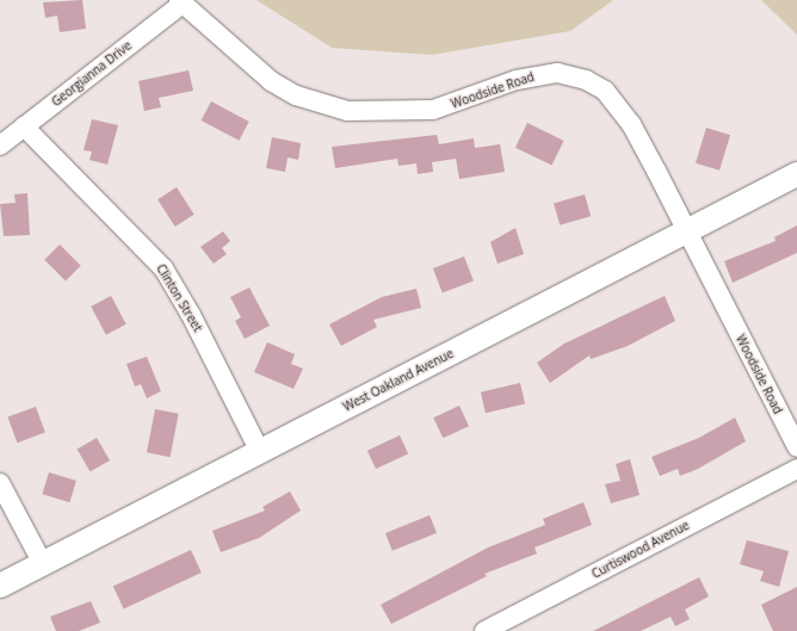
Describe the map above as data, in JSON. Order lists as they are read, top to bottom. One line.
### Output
{"streets":{"street":["Georgianna Drive","Woodside Road","Clinton Street","West Oakland Avenue","Curtiswood Avenue"]},"crossings":[["Georgianna Drive","Woodside Road"],["Georgianna Drive","Clinton Street"],["Woodside Road","West Oakland Avenue"],["Clinton Street","West Oakland Avenue"]]}
